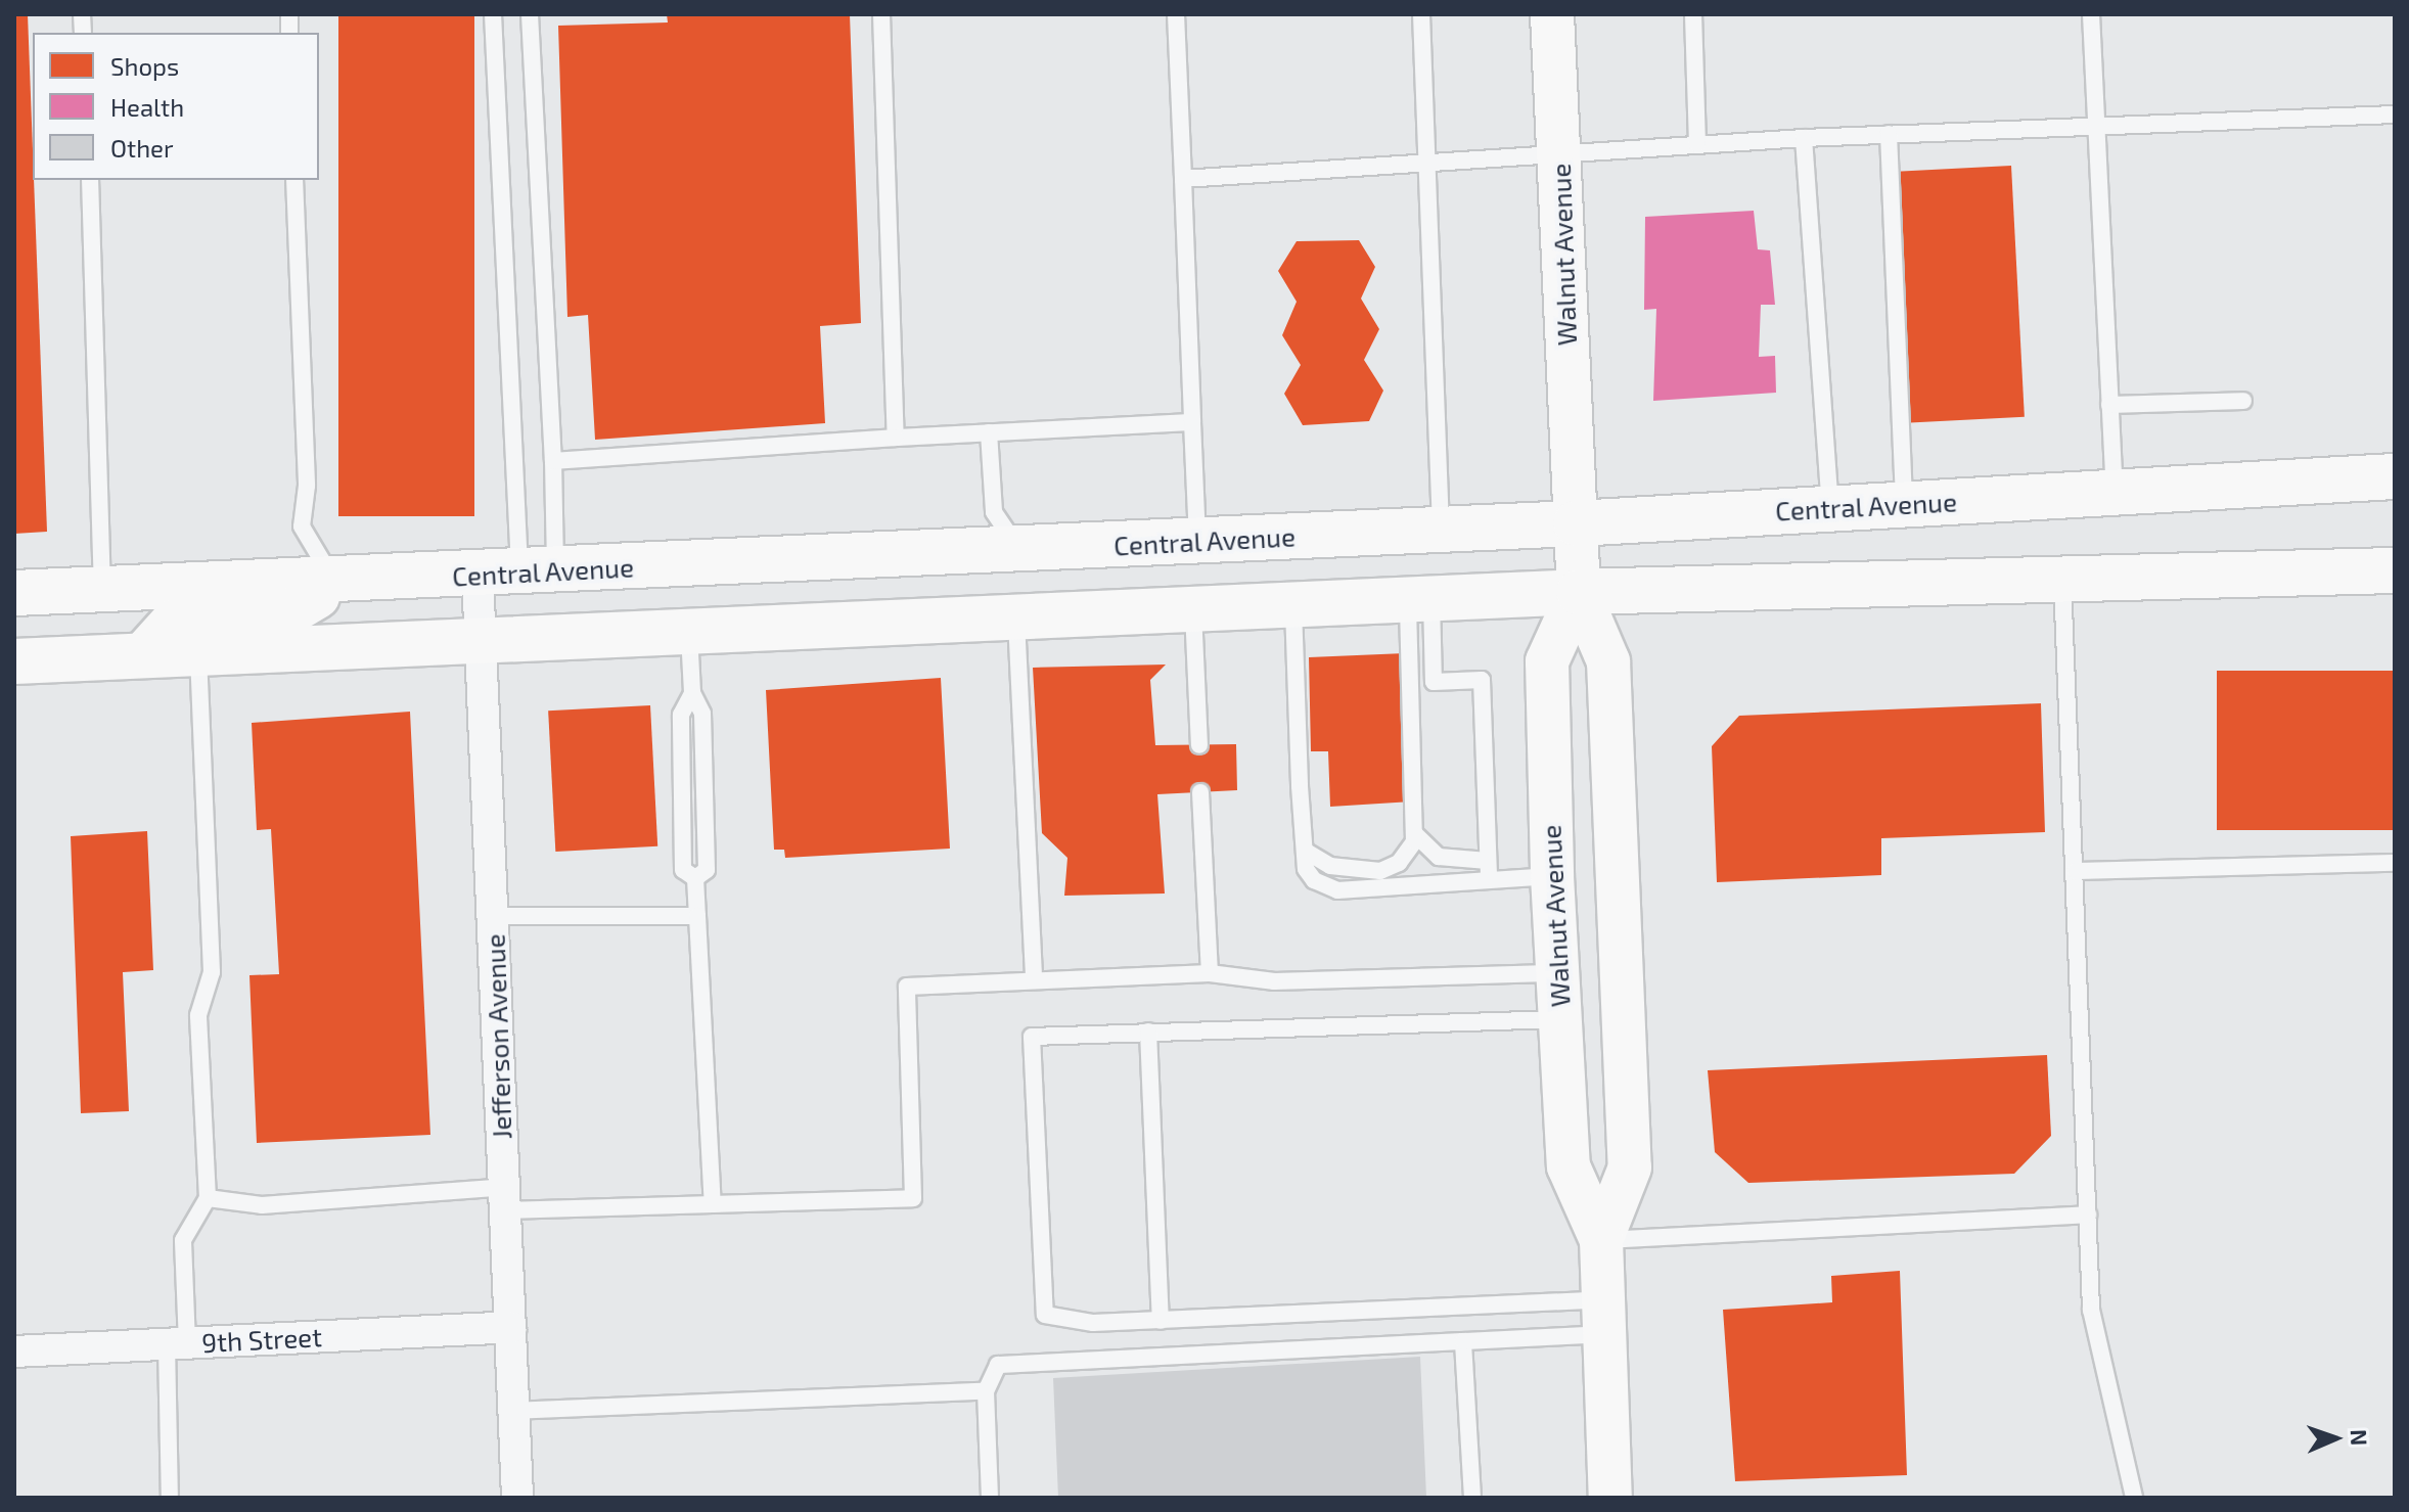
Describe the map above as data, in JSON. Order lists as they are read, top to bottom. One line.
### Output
{"streets":{"main road":["Central Avenue"],"street":["Walnut Avenue","Jefferson Avenue","9th Street"]},"crossings":[["Walnut Avenue","Central Avenue"],["Central Avenue","Jefferson Avenue"],["Jefferson Avenue","9th Street"]],"legend":["Shops","Health","Other"],"north":"right"}
